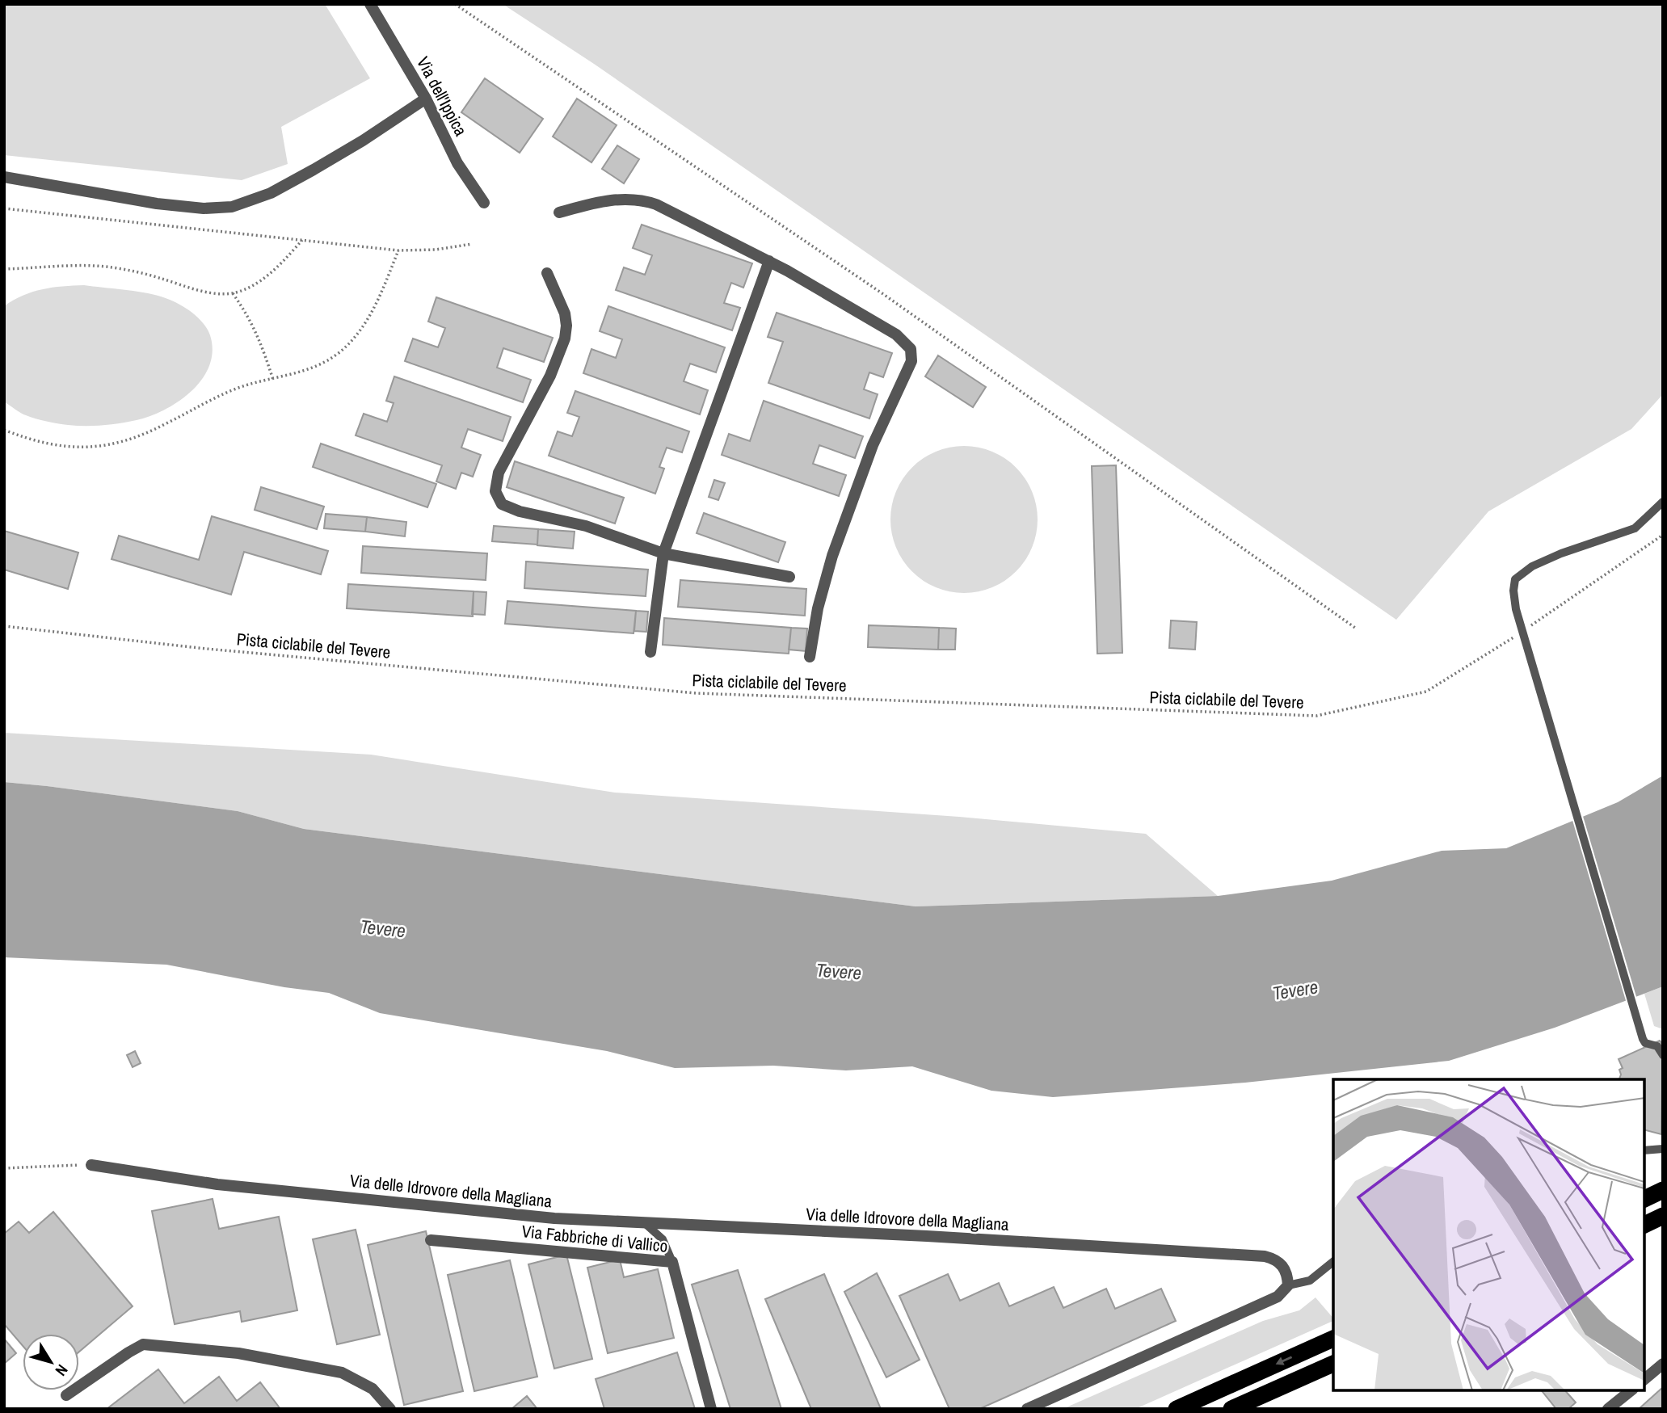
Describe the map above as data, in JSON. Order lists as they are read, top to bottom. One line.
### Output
{"streets":{"street":["Via dell'Ippica","Via delle Idrovore della Magliana","Via Fabbriche di Vallico"],"path":["Pista ciclabile del Tevere"]},"water":["Tevere"],"north":"bottom right"}
